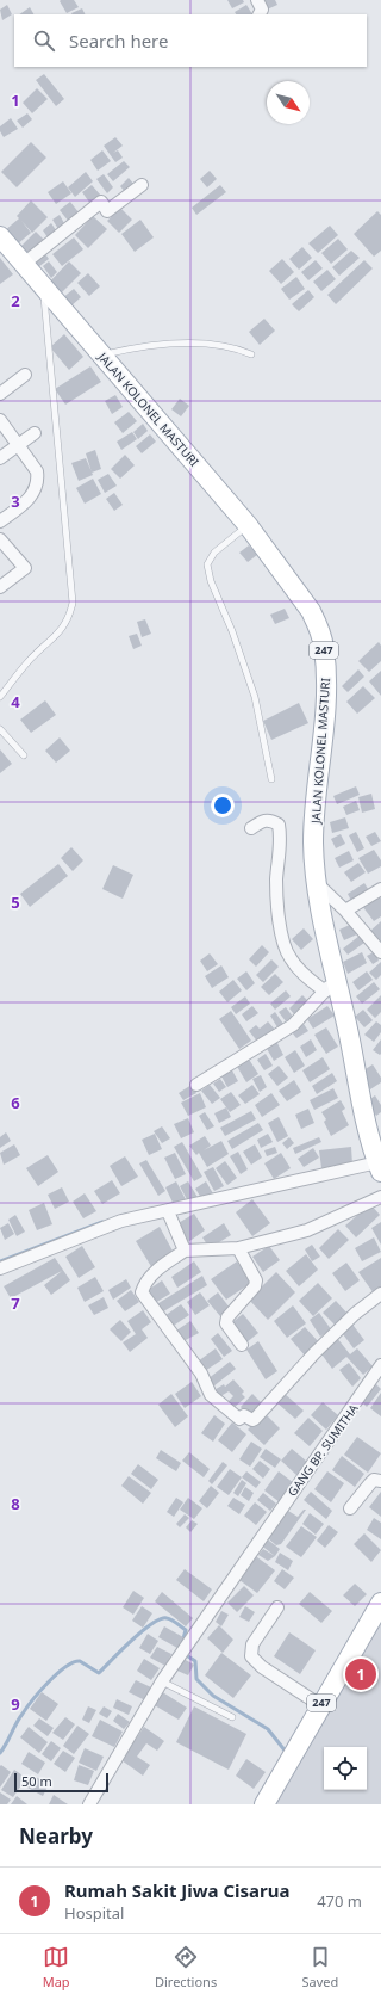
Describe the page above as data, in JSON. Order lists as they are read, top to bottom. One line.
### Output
{"streets":{"main road":["JALAN KOLONEL MASTURI","247"],"street":["GANG BP. SUMITHA"]},"scale_bar":"50 m","north":"bottom right","page":{"search":"Search here","pins":"1","scale":"50 m","heading":"Nearby","list":[{"mark":"1","name":"Rumah Sakit Jiwa Cisarua","note":"Hospital","value":"470 m"}],"nav":["Map","Directions","Saved"]},"grid":{"rows":["1","2","3","4","5","6","7","8","9"]}}
